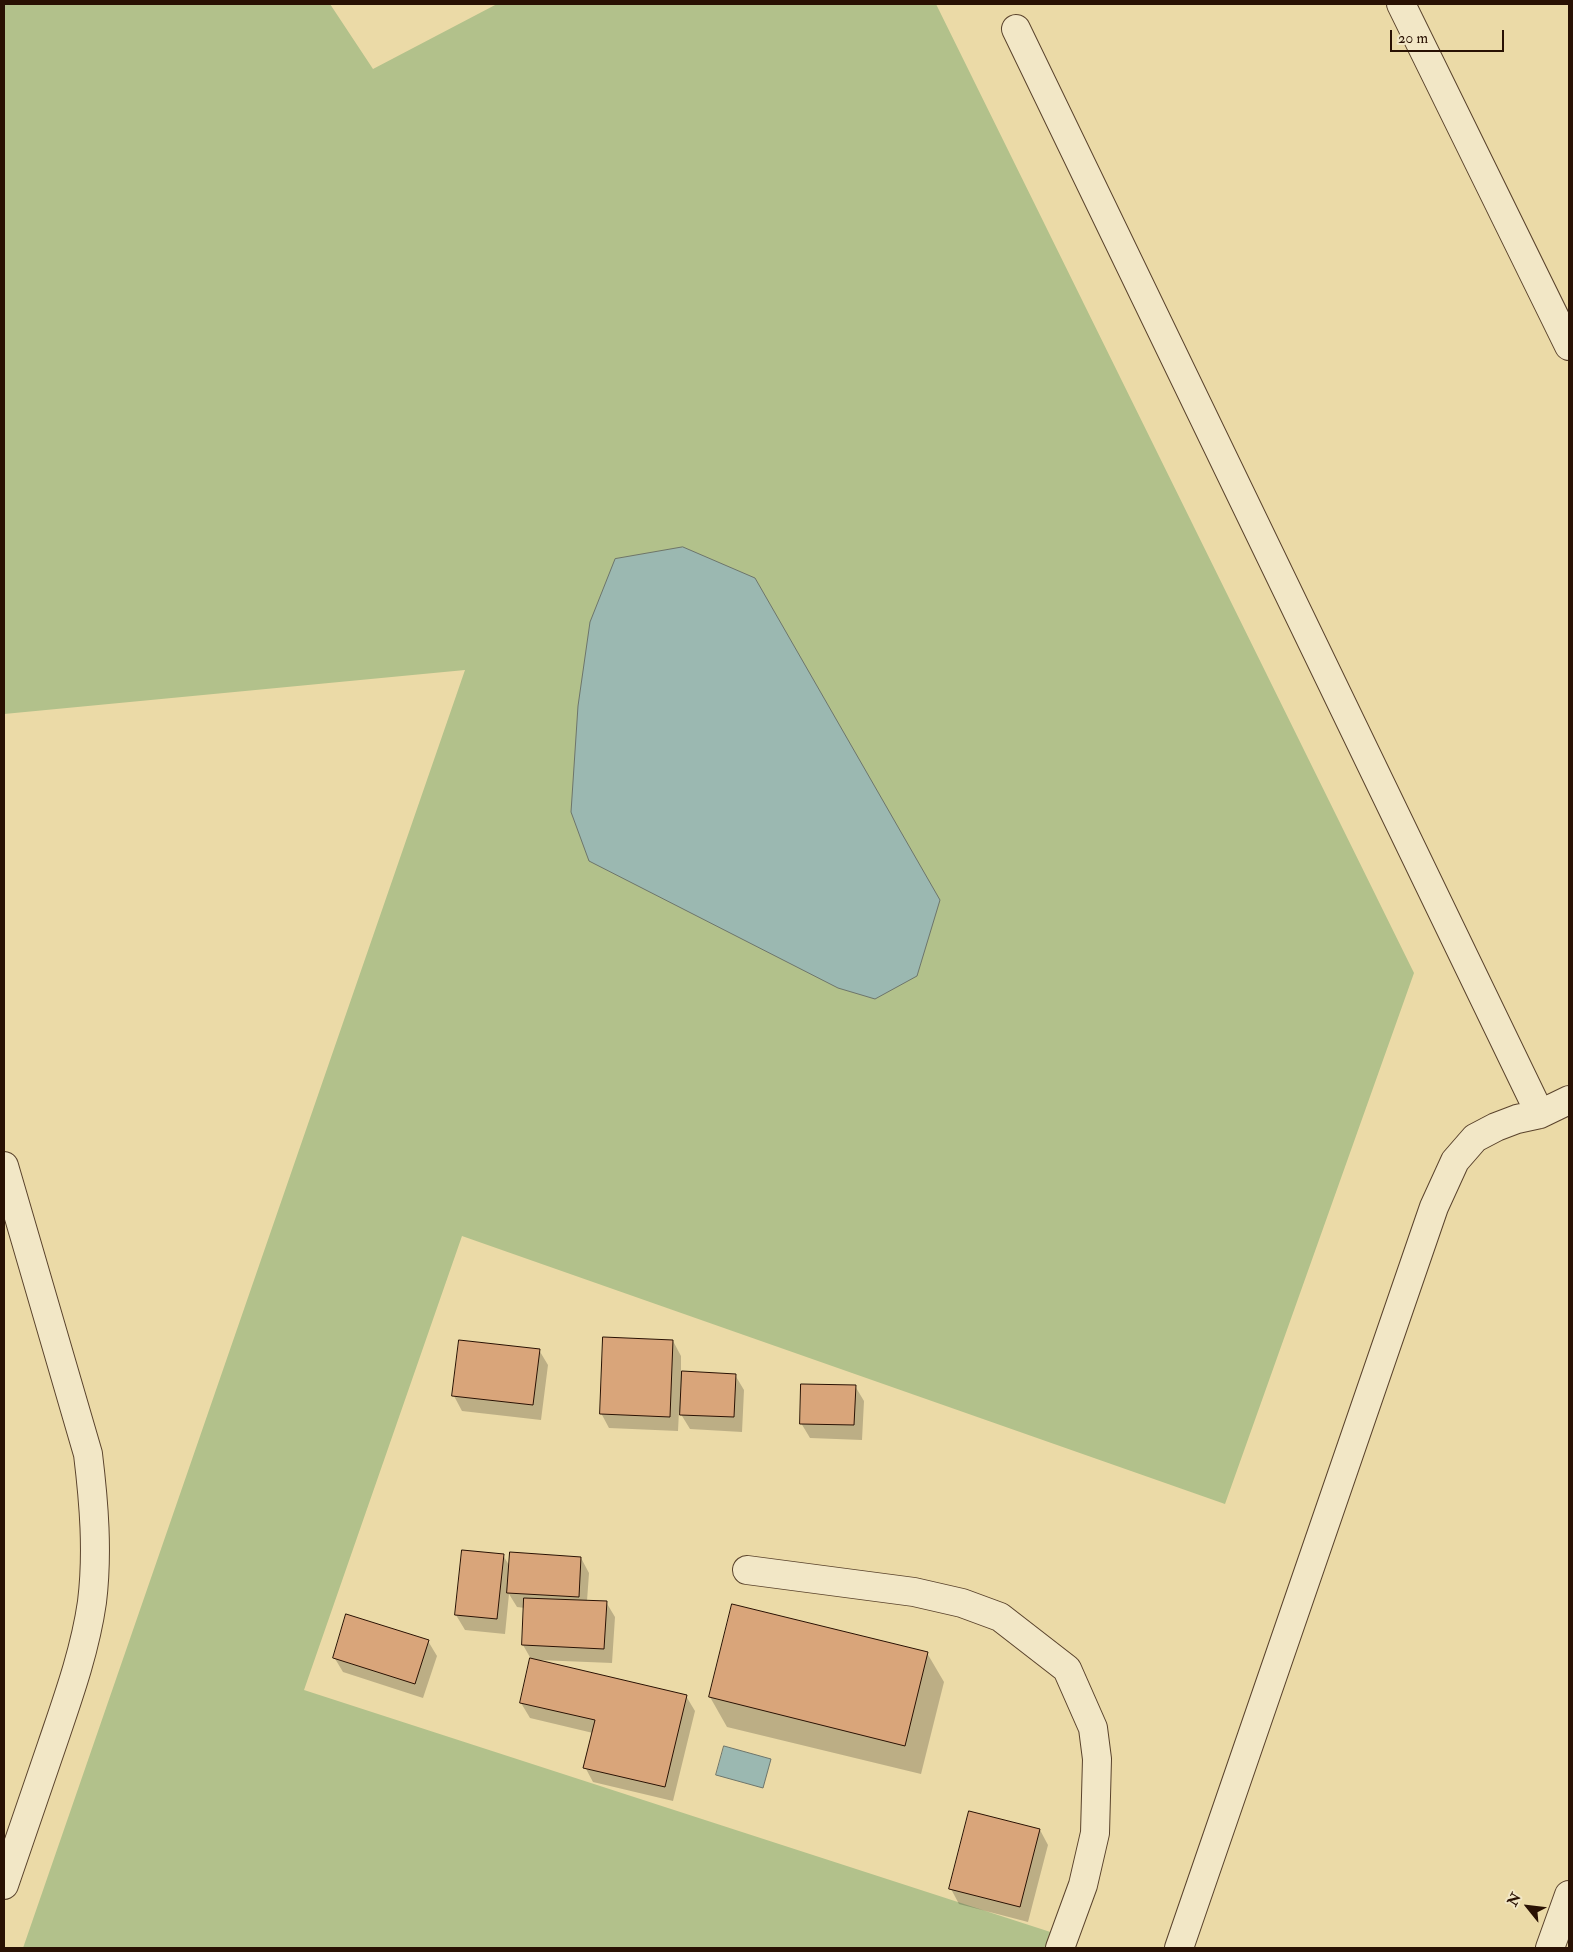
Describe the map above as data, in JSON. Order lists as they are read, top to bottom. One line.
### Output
{"scale_bar":"20 m","north":"top left"}
